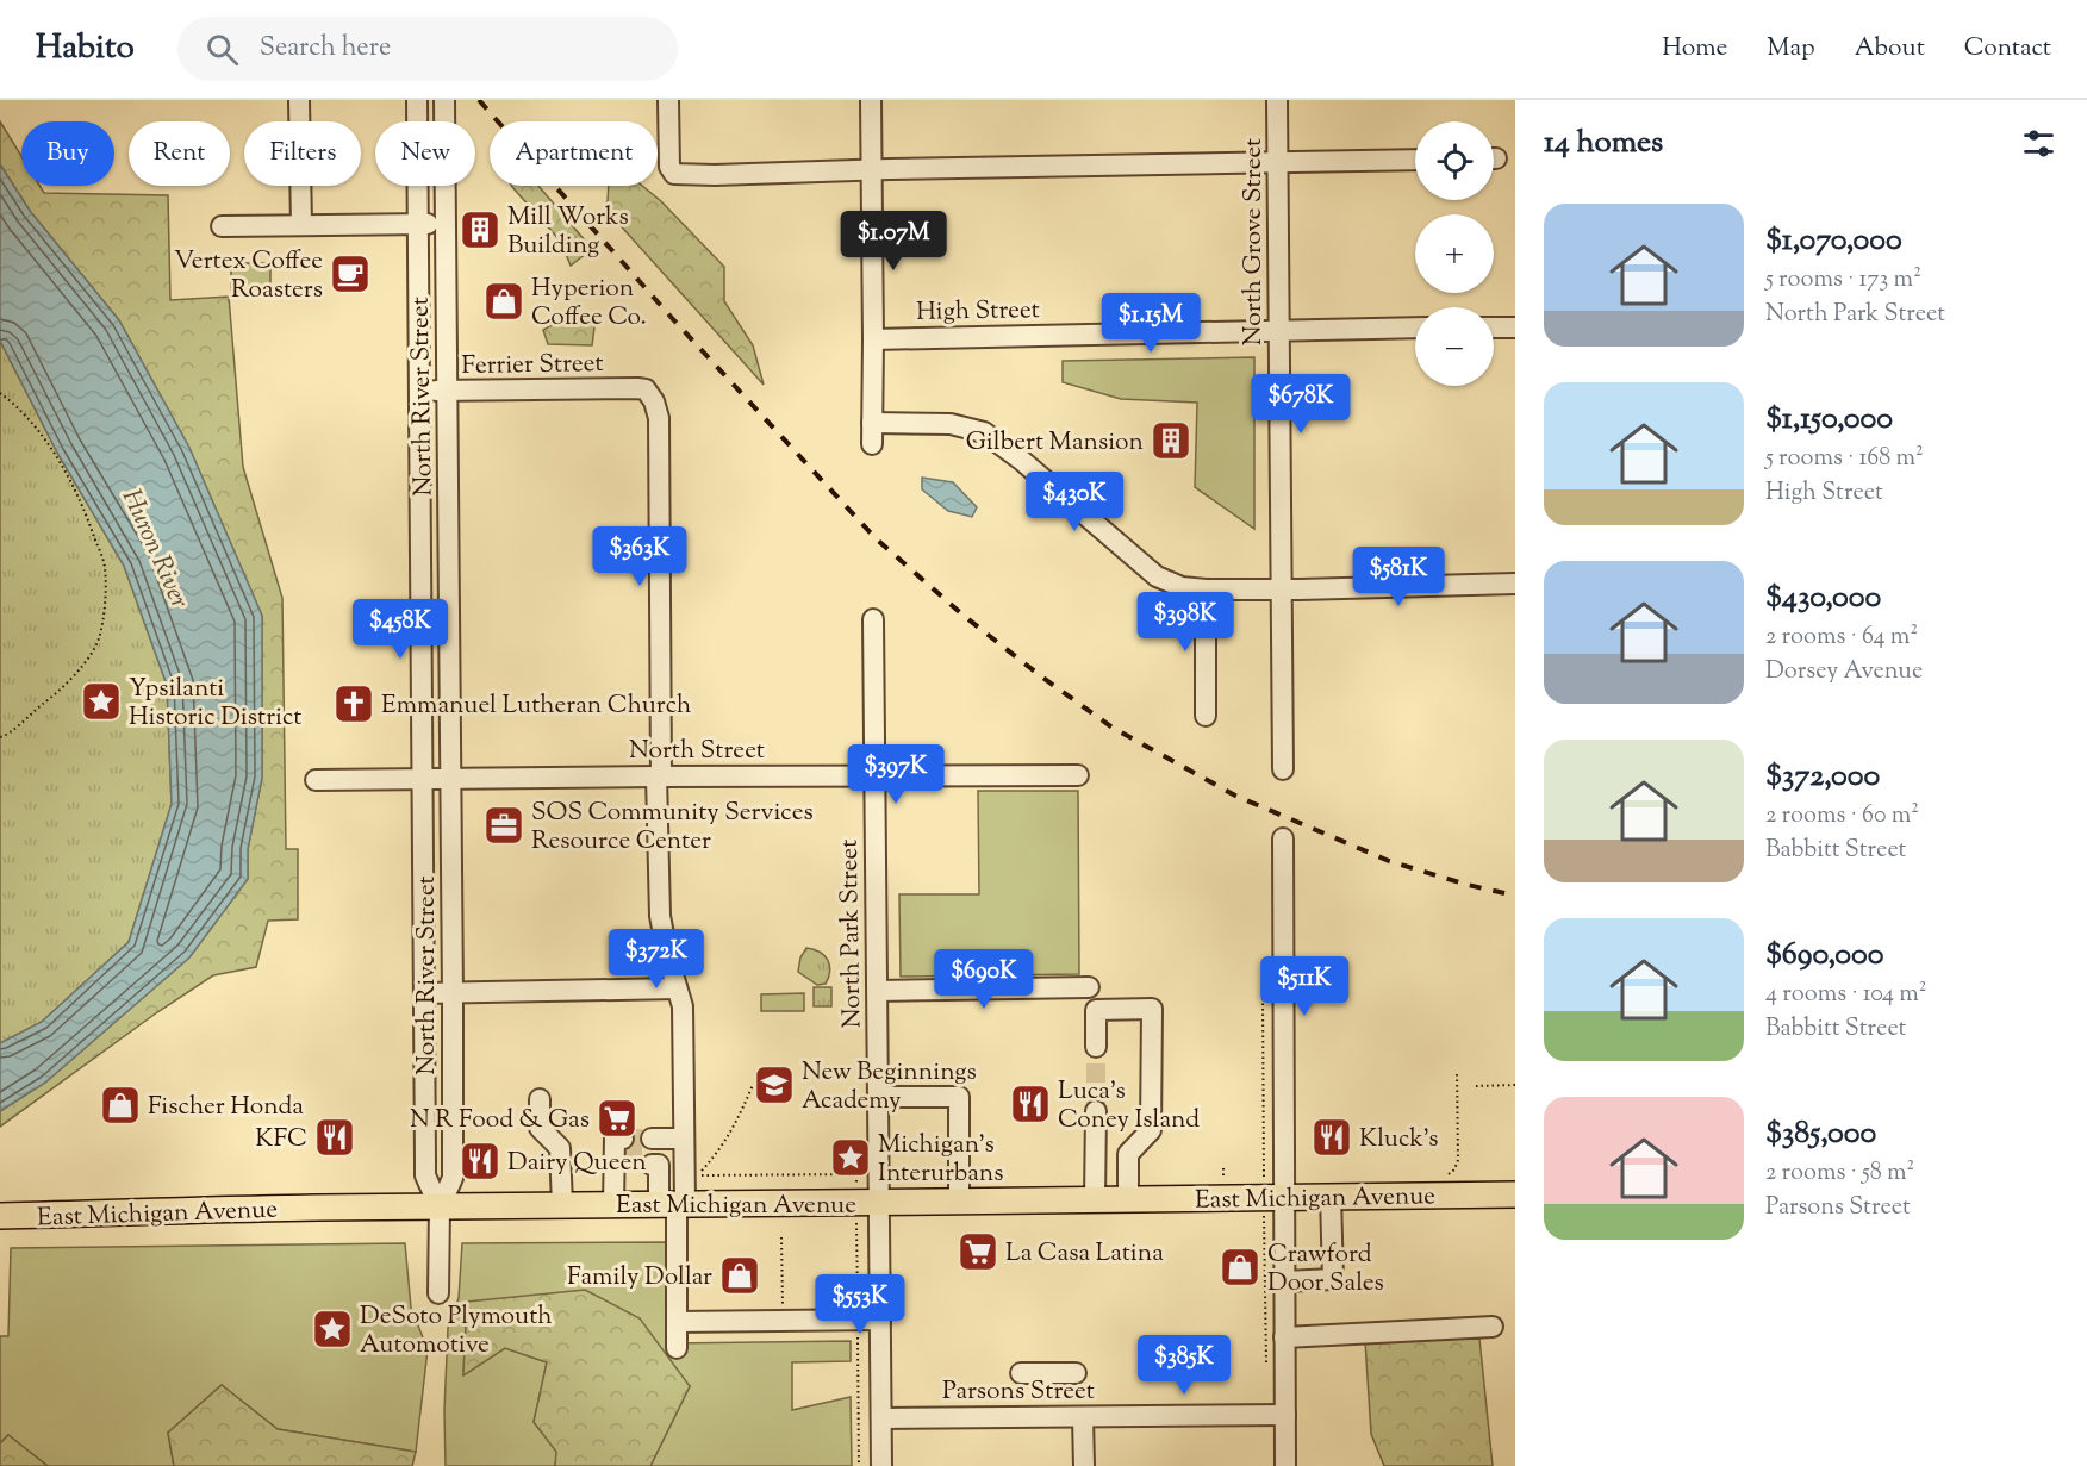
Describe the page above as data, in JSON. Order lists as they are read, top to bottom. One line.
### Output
{"streets":{"main road":["East Michigan Avenue"],"street":["North Grove Street","High Street","Ferrier Street","North River Street","North Street","North Park Street","Parsons Street"]},"crossings":[["North Grove Street","High Street"],["Ferrier Street","North River Street"],["Ferrier Street","North Street"],["North River Street","North Street"],["North River Street","East Michigan Avenue"],["North Street","North Park Street"],["North Park Street","East Michigan Avenue"],["North Park Street","Parsons Street"]],"water":["Huron River"],"places":{"building":["Mill Works Building","Gilbert Mansion"],"cafe":["Vertex Coffee Roasters"],"shop":["Hyperion Coffee Co.","Fischer Honda","Crawford Door Sales","Family Dollar"],"place":["Ypsilanti Historic District","Michigan’s Interurbans","DeSoto Plymouth Automotive"],"church":["Emmanuel Lutheran Church"],"office":["SOS Community Services Resource Center"],"school or university":["New Beginnings Academy"],"restaurant":["Luca's Coney Island","KFC","Kluck's","Dairy Queen"],"supermarket":["N R Food & Gas","La Casa Latina"]},"page":{"header":"Habito","search":"Search here","nav":["Home","Map","About","Contact"],"heading":"14 homes","map_buttons":["+","−"],"chip":["Buy","Rent","Filters","New","Apartment"],"list":[{"name":"$1,070,000","note":"5 rooms · 173 m² · North Park Street"},{"name":"$1,150,000","note":"5 rooms · 168 m² · High Street"},{"name":"$430,000","note":"2 rooms · 64 m² · Dorsey Avenue"},{"name":"$372,000","note":"2 rooms · 60 m² · Babbitt Street"},{"name":"$690,000","note":"4 rooms · 104 m² · Babbitt Street"},{"name":"$385,000","note":"2 rooms · 58 m² · Parsons Street"}],"price":["$1.07M","$1.15M","$678K","$430K","$363K","$581K","$398K","$458K","$397K","$372K","$690K","$511K","$553K","$385K"]}}
